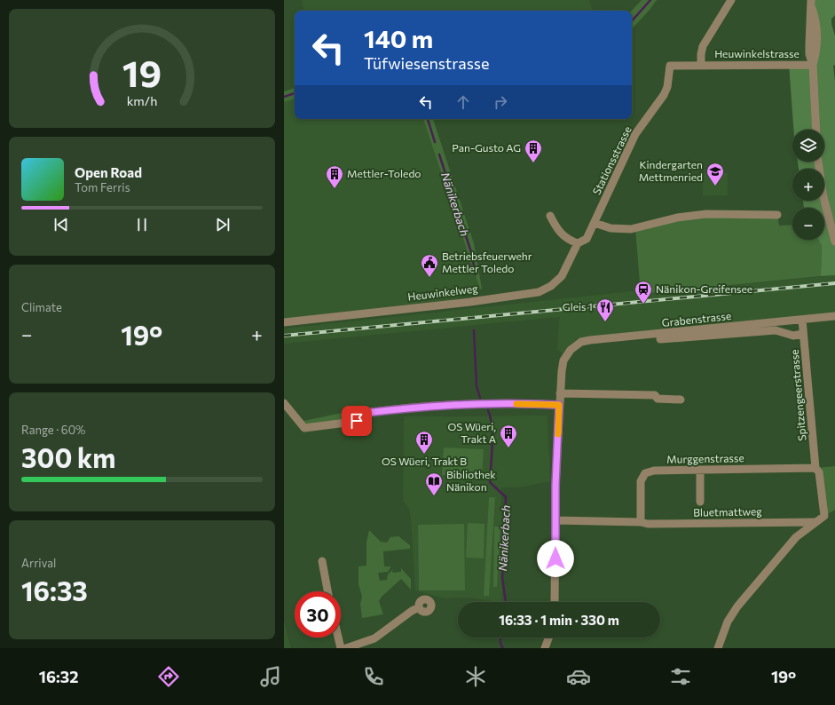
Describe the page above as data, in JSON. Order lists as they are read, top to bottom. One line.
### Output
{"streets":{"street":["Heuwinkelstrasse","Stationsstrasse","Heuwinkelweg","Grabenstrasse","Spitzengeerstrasse","Murggenstrasse","Bluetmattweg"]},"crossings":[["Heuwinkelstrasse","Stationsstrasse"],["Stationsstrasse","Heuwinkelweg"],["Grabenstrasse","Spitzengeerstrasse"],["Spitzengeerstrasse","Murggenstrasse"],["Spitzengeerstrasse","Bluetmattweg"],["Murggenstrasse","Bluetmattweg"]],"water":["Nänikerbach"],"places":{"building":["Pan-Gusto AG","Mettler-Toledo","OS Wüeri, Trakt A","OS Wüeri, Trakt B"],"school or university":["Kindergarten Mettmenried"],"public building":["Betriebsfeuerwehr Mettler Toledo"],"station":["Nänikon-Greifensee"],"restaurant":["Gleis 1"],"library":["Bibliothek Nänikon"]},"page":{"turn":["140 m","Tüfwiesenstrasse"],"map_buttons":["+","−"],"song":["Open Road","Tom Ferris"],"tile":["Climate",["Range · 60%","300 km"],["Arrival","16:33"]],"heat":["−","19°","+"],"limit":"30","trip":"16:33 · 1 min · 330 m","tabs":["16:32","19°"],"gauge":["19","km/h"]}}
